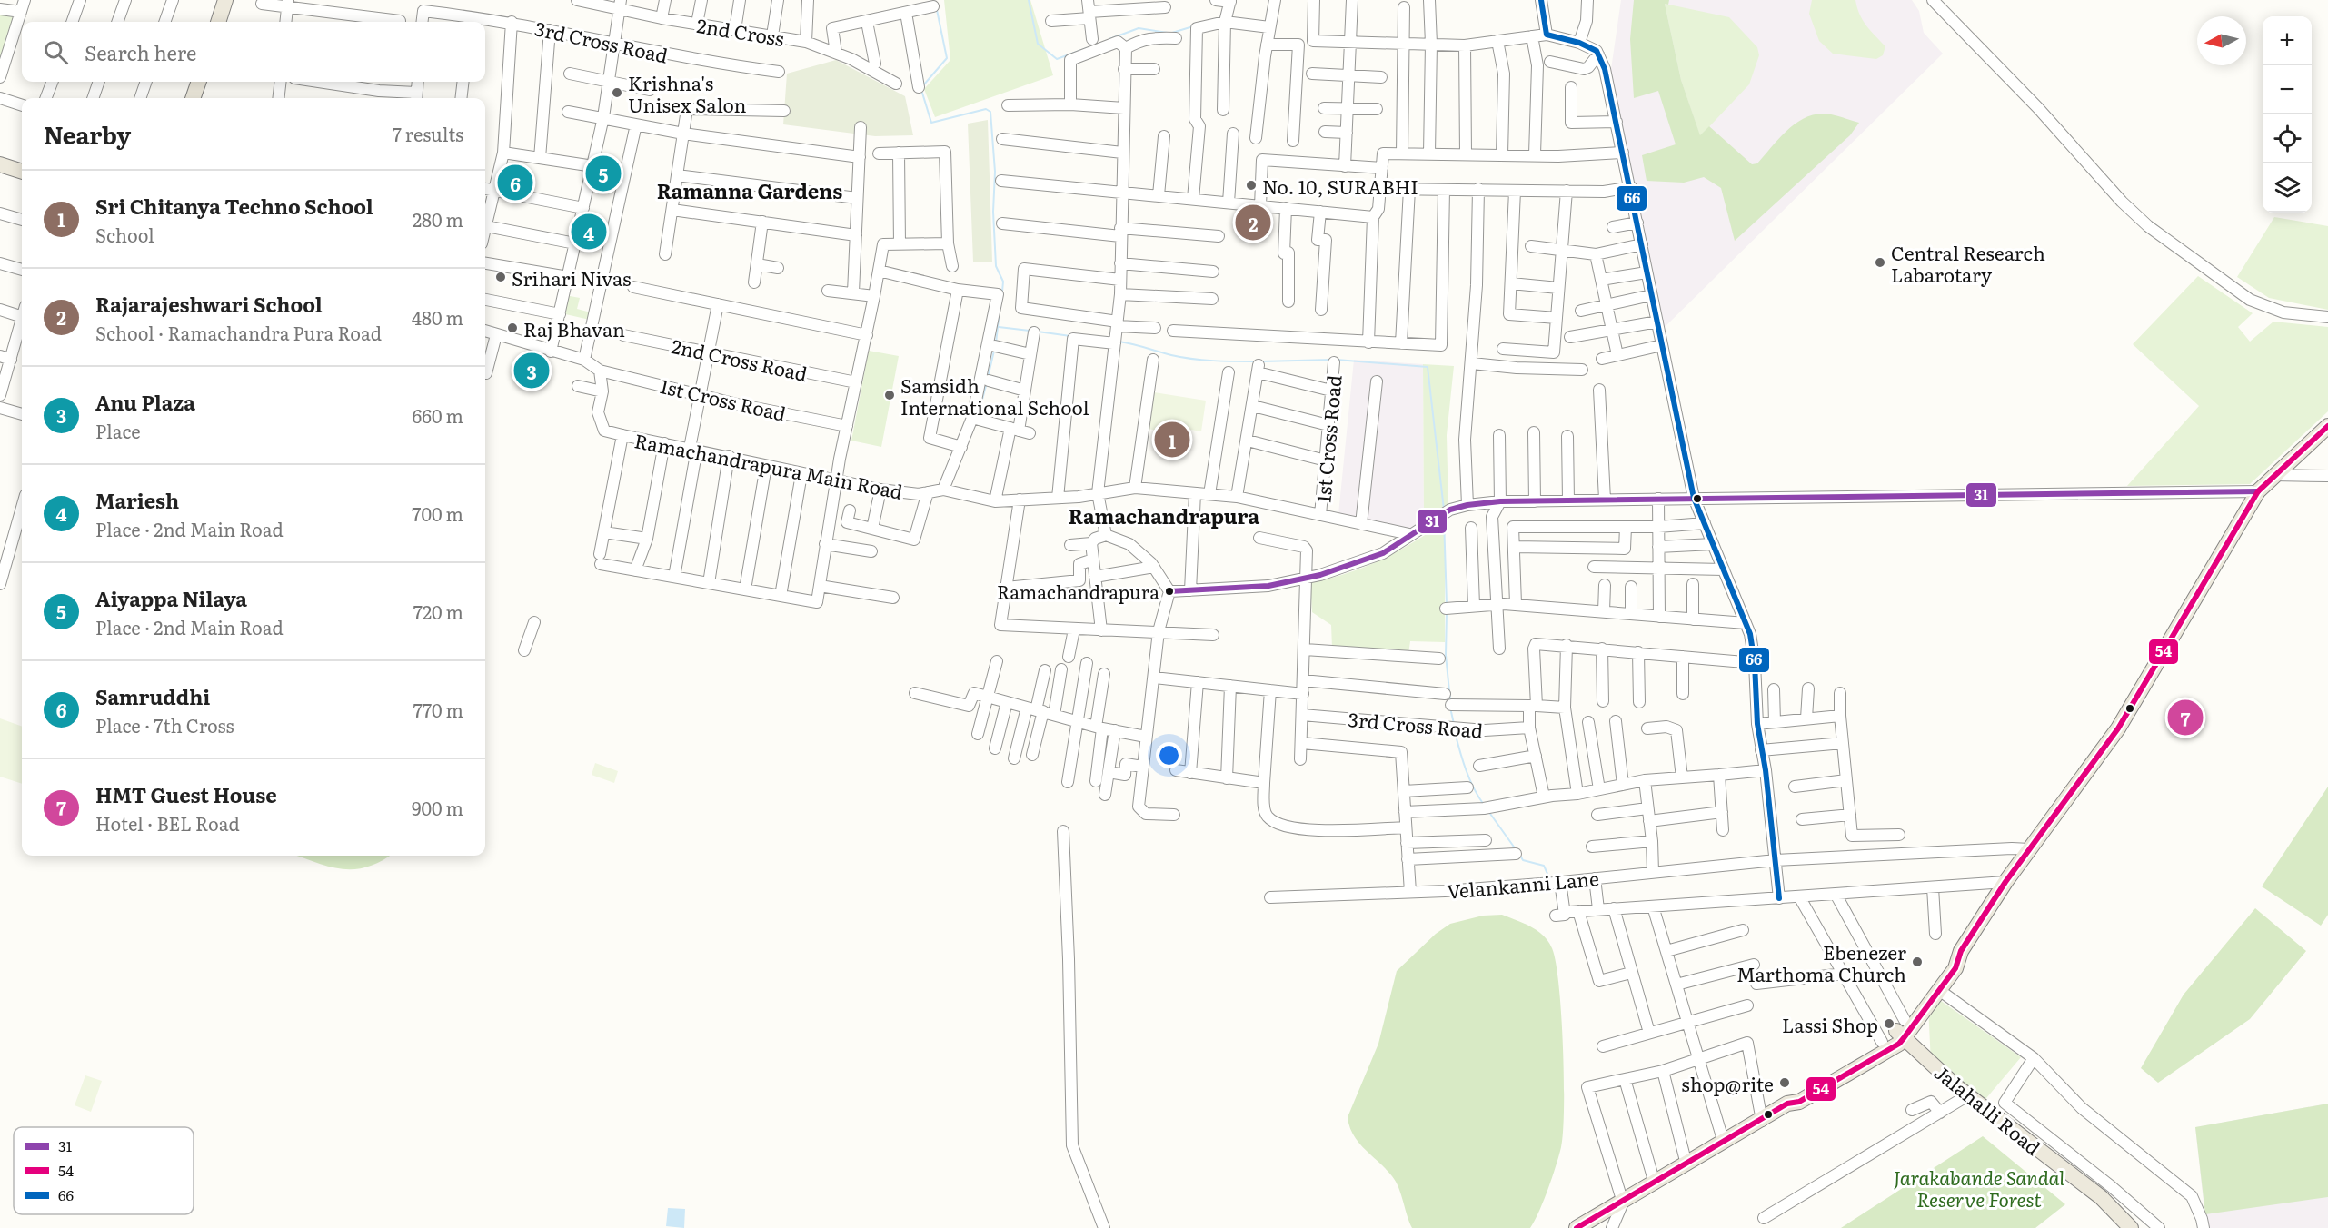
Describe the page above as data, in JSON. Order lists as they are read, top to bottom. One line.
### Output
{"streets":{"main road":["Jalahalli Road"],"street":["2nd Cross","3rd Cross Road","2nd Cross Road","1st Cross Road","Ramachandrapura Main Road","Velankanni Lane"]},"crossings":[["1st Cross Road","Ramachandrapura Main Road"]],"districts":["Ramanna Gardens","Ramachandrapura"],"parks":["Jarakabande Sandal Reserve Forest"],"places":["Krishna's Unisex Salon","No. 10, SURABHI","Central Research Labarotary","Srihari Nivas","Raj Bhavan","Samsidh International School","Ramachandrapura","Ebenezer Marthoma Church","Lassi Shop","shop@rite"],"lines":["transit line 66","transit line 54","transit line 31"],"legend":["31","54","66"],"north":"left","page":{"map_buttons":["+","−"],"search":"Search here","heading":["Nearby","7 results"],"pins":["5","6","2","4","3","1","7"],"list":[{"mark":"1","name":"Sri Chitanya Techno School","note":"School","value":"280 m"},{"mark":"2","name":"Rajarajeshwari School","note":"School · Ramachandra Pura Road","value":"480 m"},{"mark":"3","name":"Anu Plaza","note":"Place","value":"660 m"},{"mark":"4","name":"Mariesh","note":"Place · 2nd Main Road","value":"700 m"},{"mark":"5","name":"Aiyappa Nilaya","note":"Place · 2nd Main Road","value":"720 m"},{"mark":"6","name":"Samruddhi","note":"Place · 7th Cross","value":"770 m"},{"mark":"7","name":"HMT Guest House","note":"Hotel · BEL Road","value":"900 m"}]}}
